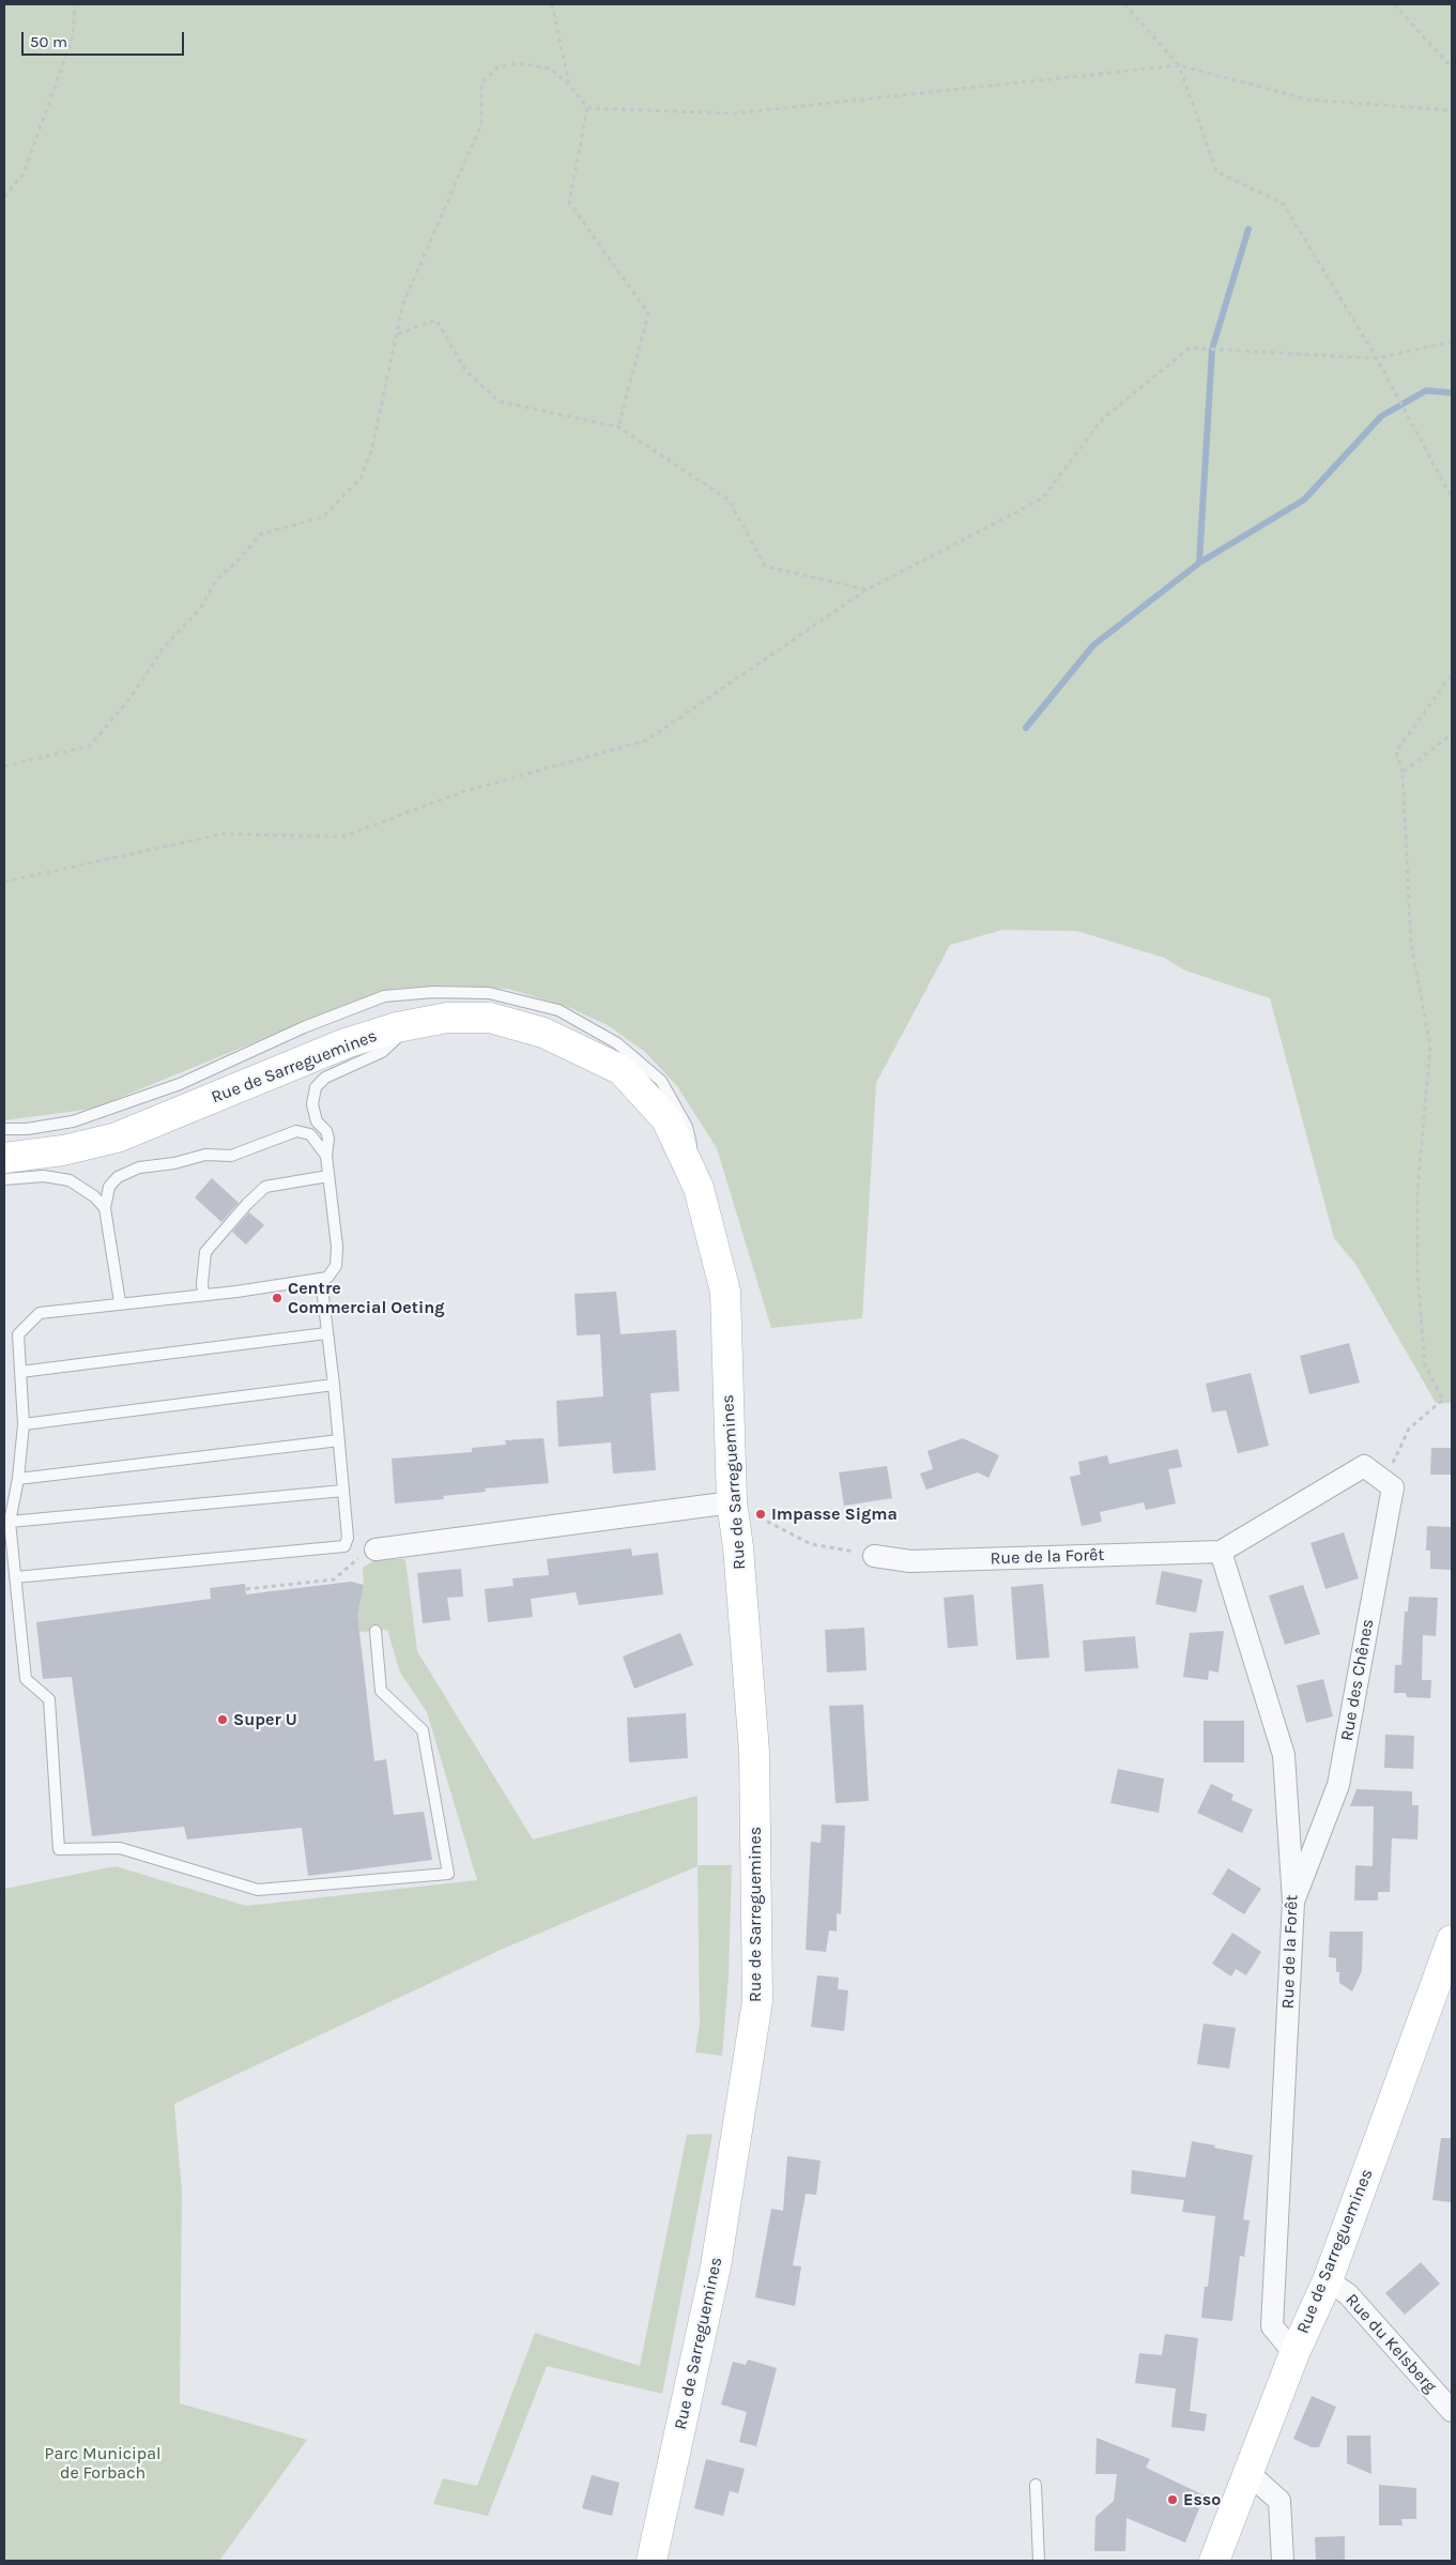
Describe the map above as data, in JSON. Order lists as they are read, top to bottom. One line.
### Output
{"streets":{"main road":["Rue de Sarreguemines"],"street":["Rue de la Forêt","Rue des Chênes","Rue du Kelsberg"]},"crossings":[["Rue de Sarreguemines","Rue de la Forêt"],["Rue de Sarreguemines","Rue du Kelsberg"],["Rue de la Forêt","Rue des Chênes"]],"parks":["Parc Municipal de Forbach"],"places":["Centre Commercial Oeting","Impasse Sigma","Super U","Esso"],"scale_bar":"50 m"}
